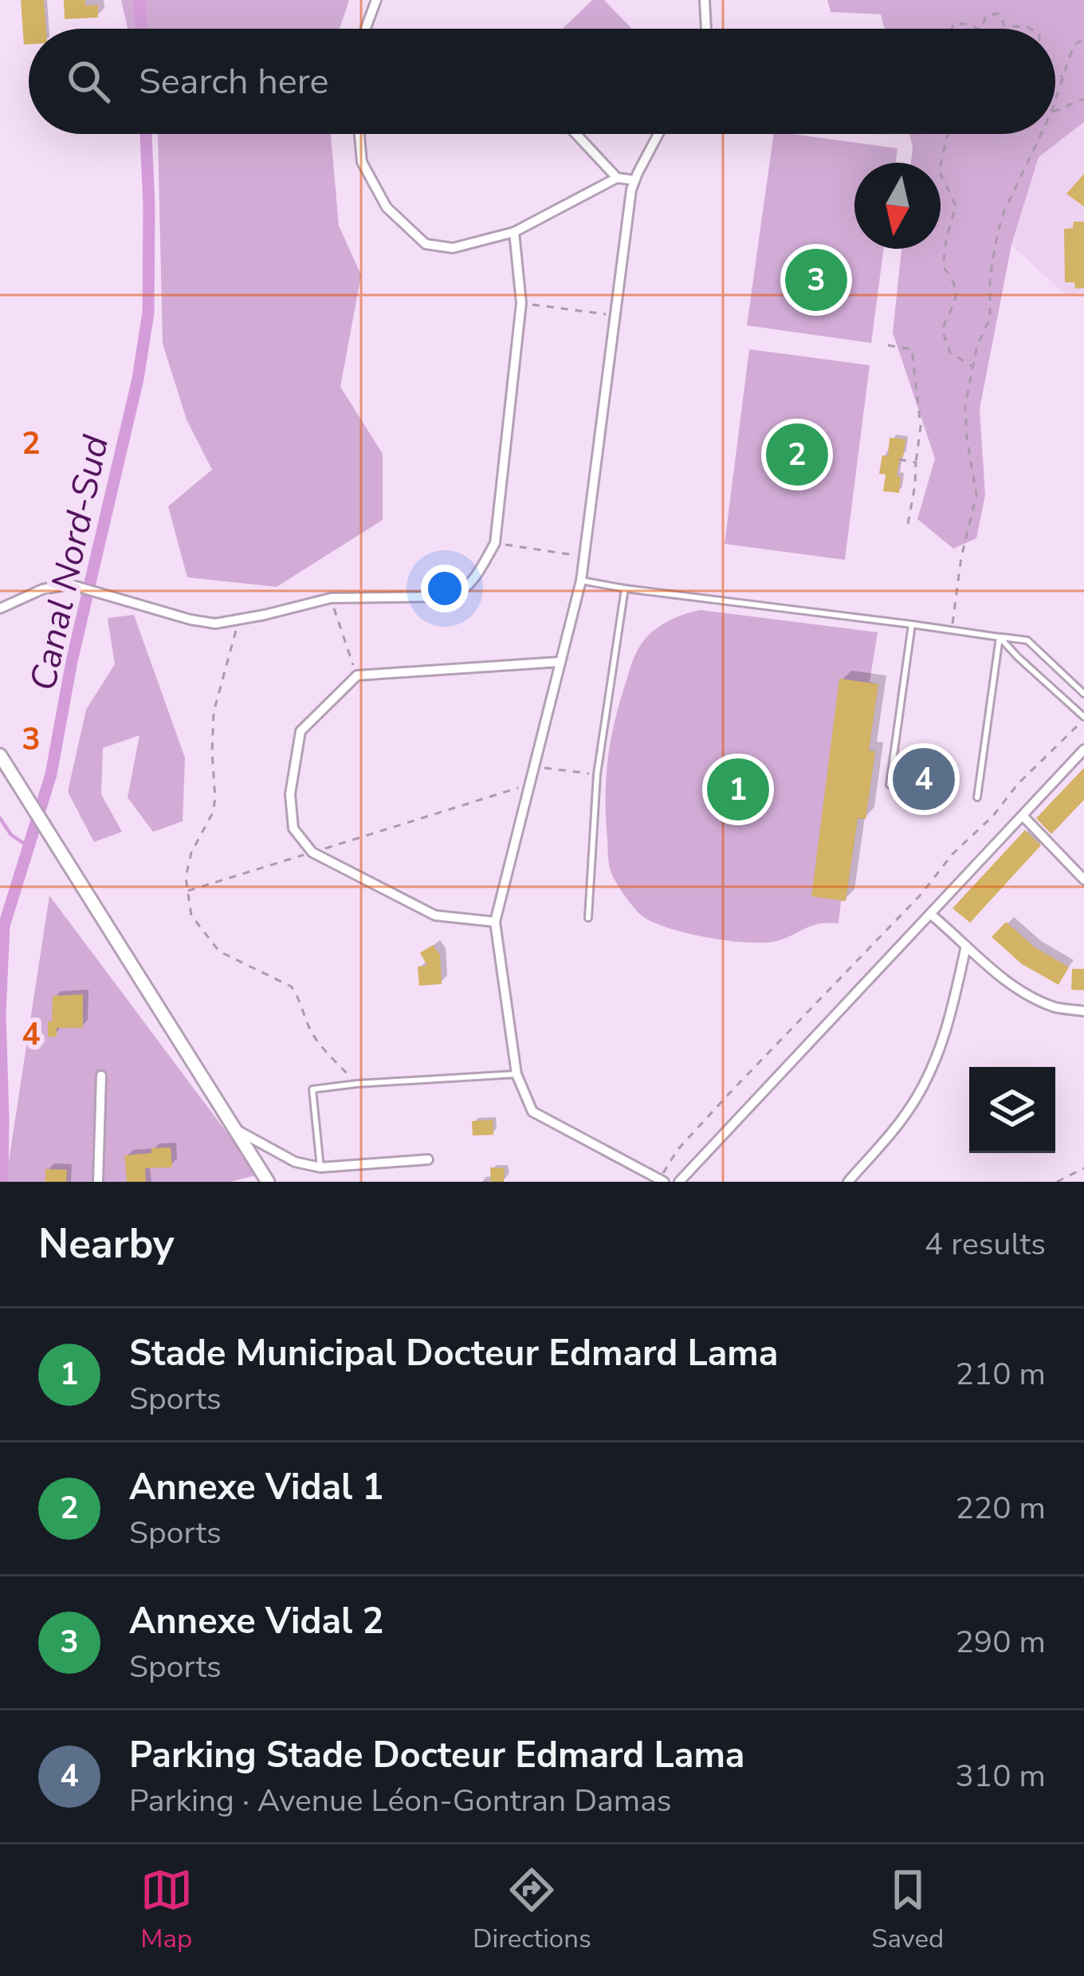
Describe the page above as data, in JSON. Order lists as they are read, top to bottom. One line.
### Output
{"water":["Canal Nord-Sud"],"north":"bottom","page":{"search":"Search here","pins":["3","2","4","1"],"heading":["Nearby","4 results"],"list":[{"mark":"1","name":"Stade Municipal Docteur Edmard Lama","note":"Sports","value":"210 m"},{"mark":"2","name":"Annexe Vidal 1","note":"Sports","value":"220 m"},{"mark":"3","name":"Annexe Vidal 2","note":"Sports","value":"290 m"},{"mark":"4","name":"Parking Stade Docteur Edmard Lama","note":"Parking · Avenue Léon-Gontran Damas","value":"310 m"}],"nav":["Map","Directions","Saved"]},"grid":{"rows":["2","3","4"]}}
